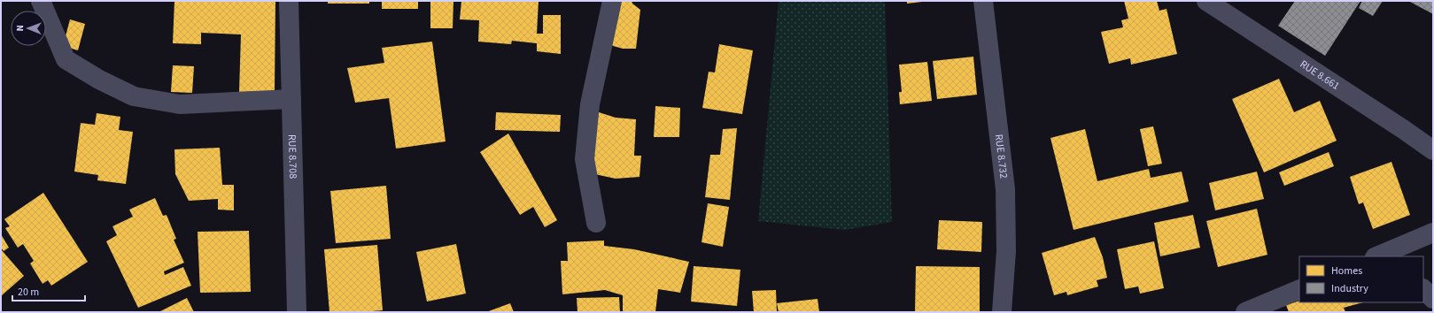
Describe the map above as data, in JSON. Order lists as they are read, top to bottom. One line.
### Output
{"streets":{"street":["RUE 8.661","RUE 8.708","RUE 8.732"]},"legend":["Homes","Industry"],"scale_bar":"20 m","north":"left"}
